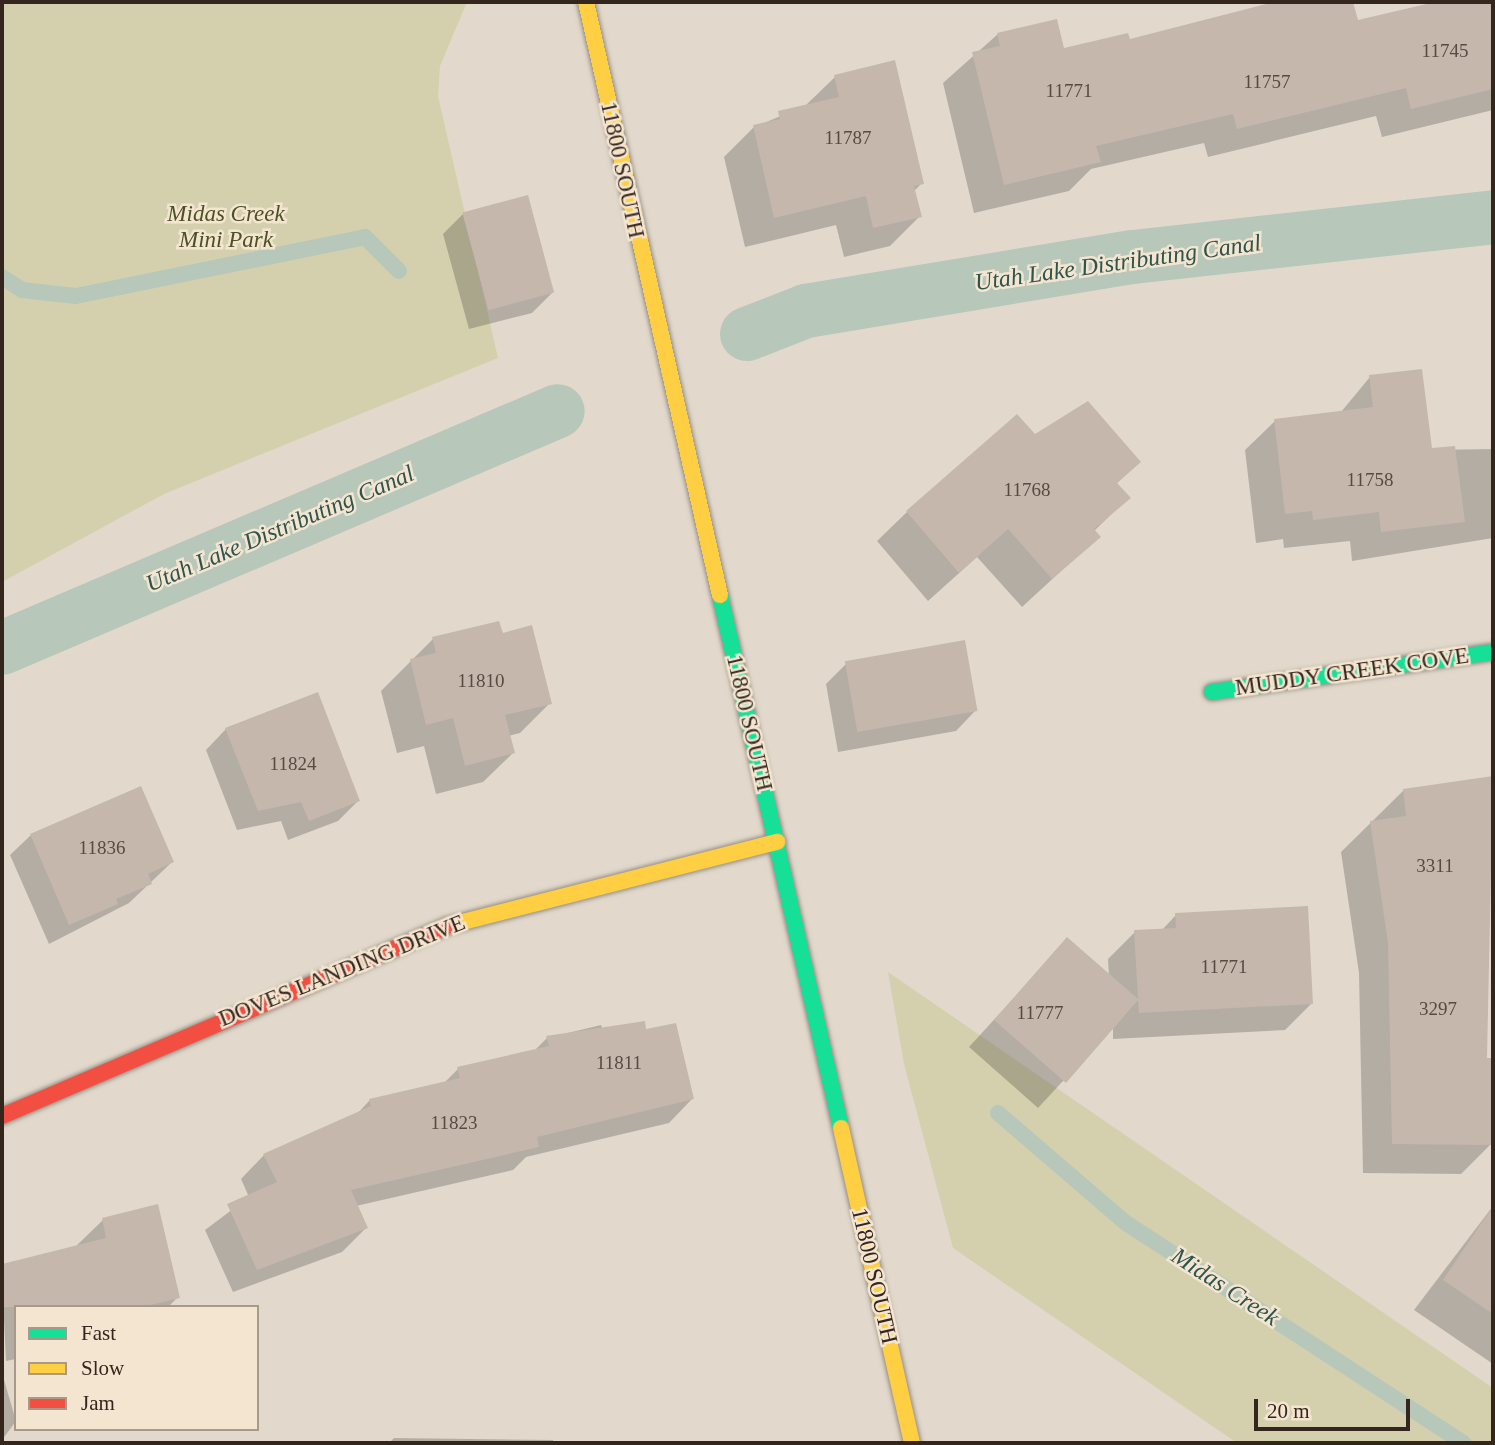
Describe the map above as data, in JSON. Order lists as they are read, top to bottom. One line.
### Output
{"streets":{"main road":["11800 SOUTH","MUDDY CREEK COVE","DOVES LANDING DRIVE"]},"crossings":[["11800 SOUTH","DOVES LANDING DRIVE"]],"water":["Utah Lake Distributing Canal","Midas Creek"],"parks":["Midas Creek Mini Park"],"house_numbers":["11745","11757","11771","11787","11758","11768","11810","11824","11836","3311","11771","3297","11777","11811","11823"],"legend":["Fast","Slow","Jam"],"scale_bar":"20 m"}
